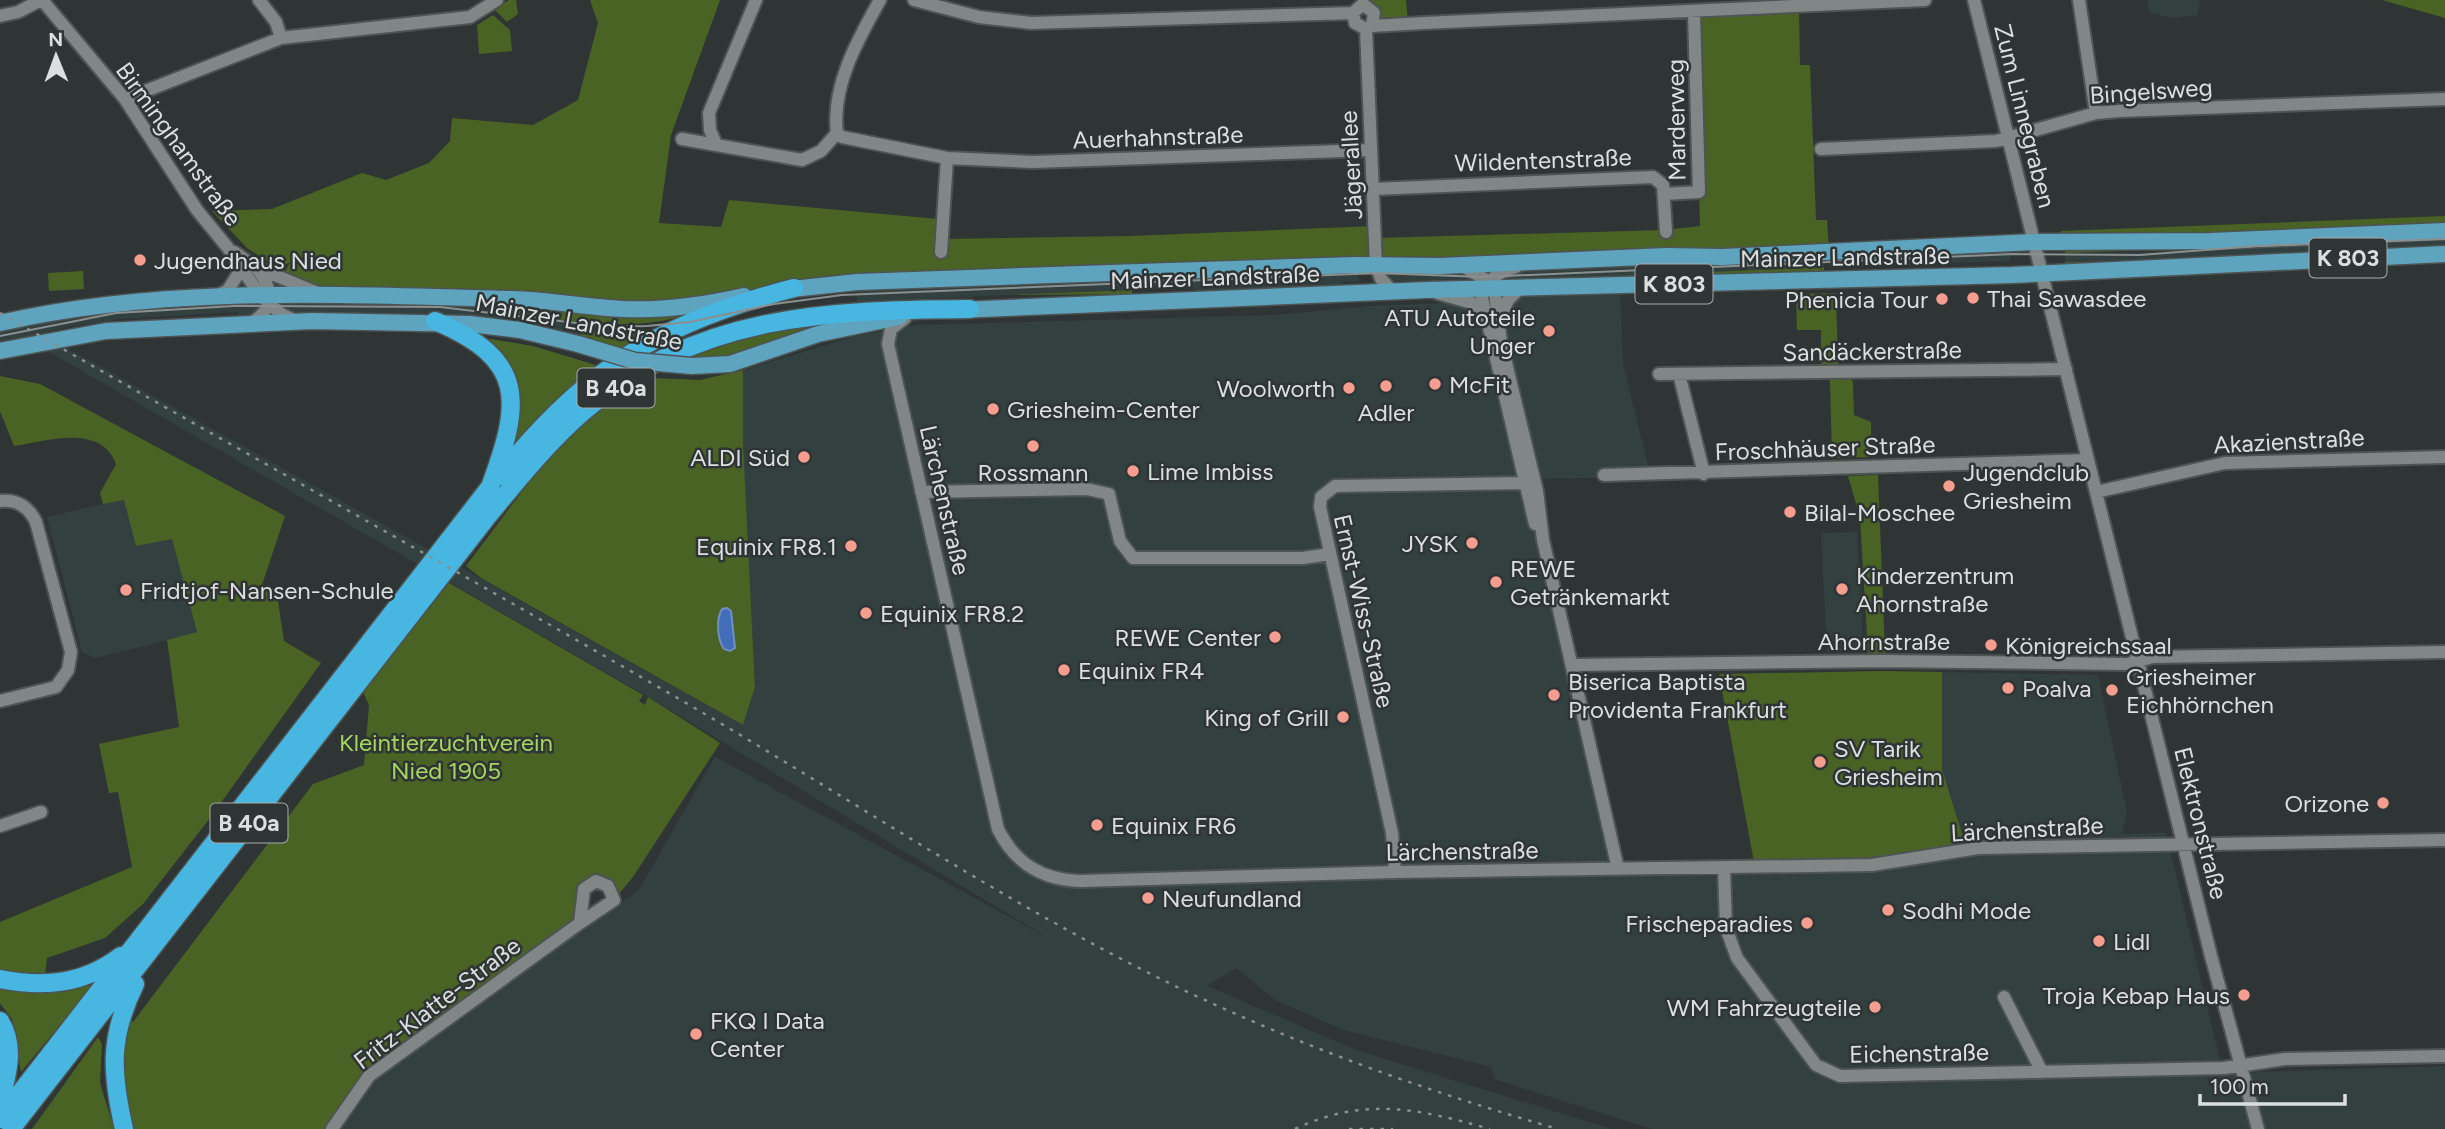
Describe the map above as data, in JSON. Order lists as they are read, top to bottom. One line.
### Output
{"streets":{"highway":["B 40a"],"main road":["Mainzer Landstraße","K 803"],"street":["Bingelsweg","Zum Linnegraben","Marderweg","Auerhahnstraße","Birminghamstraße","Wildentenstraße","Jägerallee","Sandäckerstraße","Akazienstraße","Froschhäuser Straße","Lärchenstraße","Ernst-Wiss-Straße","Ahornstraße","Elektronstraße","Fritz-Klatte-Straße","Eichenstraße"]},"crossings":[["Bingelsweg","Zum Linnegraben"],["Zum Linnegraben","Mainzer Landstraße"],["Zum Linnegraben","Elektronstraße"],["Marderweg","Wildentenstraße"],["Auerhahnstraße","Jägerallee"],["Birminghamstraße","Mainzer Landstraße"],["Wildentenstraße","Jägerallee"],["Jägerallee","Mainzer Landstraße"],["Mainzer Landstraße","B 40a"],["Mainzer Landstraße","Elektronstraße"],["Sandäckerstraße","Elektronstraße"],["Akazienstraße","Elektronstraße"],["Froschhäuser Straße","Elektronstraße"],["Lärchenstraße","Ernst-Wiss-Straße"],["Lärchenstraße","Elektronstraße"],["Lärchenstraße","Eichenstraße"],["Ahornstraße","Elektronstraße"],["Elektronstraße","Eichenstraße"]],"parks":["Kleintierzuchtverein Nied 1905"],"places":["Jugendhaus Nied","Thai Sawasdee","Phenicia Tour","ATU Autoteile Unger","McFit","Adler","Woolworth","Griesheim-Center","Rossmann","ALDI Süd","Lime Imbiss","Jugendclub Griesheim","Bilal-Moschee","JYSK","Equinix FR8.1","REWE Getränkemarkt","Kinderzentrum Ahornstraße","Fridtjof-Nansen-Schule","Equinix FR8.2","REWE Center","Königreichssaal","Equinix FR4","Poalva","Griesheimer Eichhörnchen","Biserica Baptista Providenta Frankfurt","King of Grill","SV Tarik Griesheim","Orizone","Equinix FR6","Neufundland","Sodhi Mode","Frischeparadies","Lidl","Troja Kebap Haus","WM Fahrzeugteile","FKQ I Data Center"],"scale_bar":"100 m","north":"top"}
